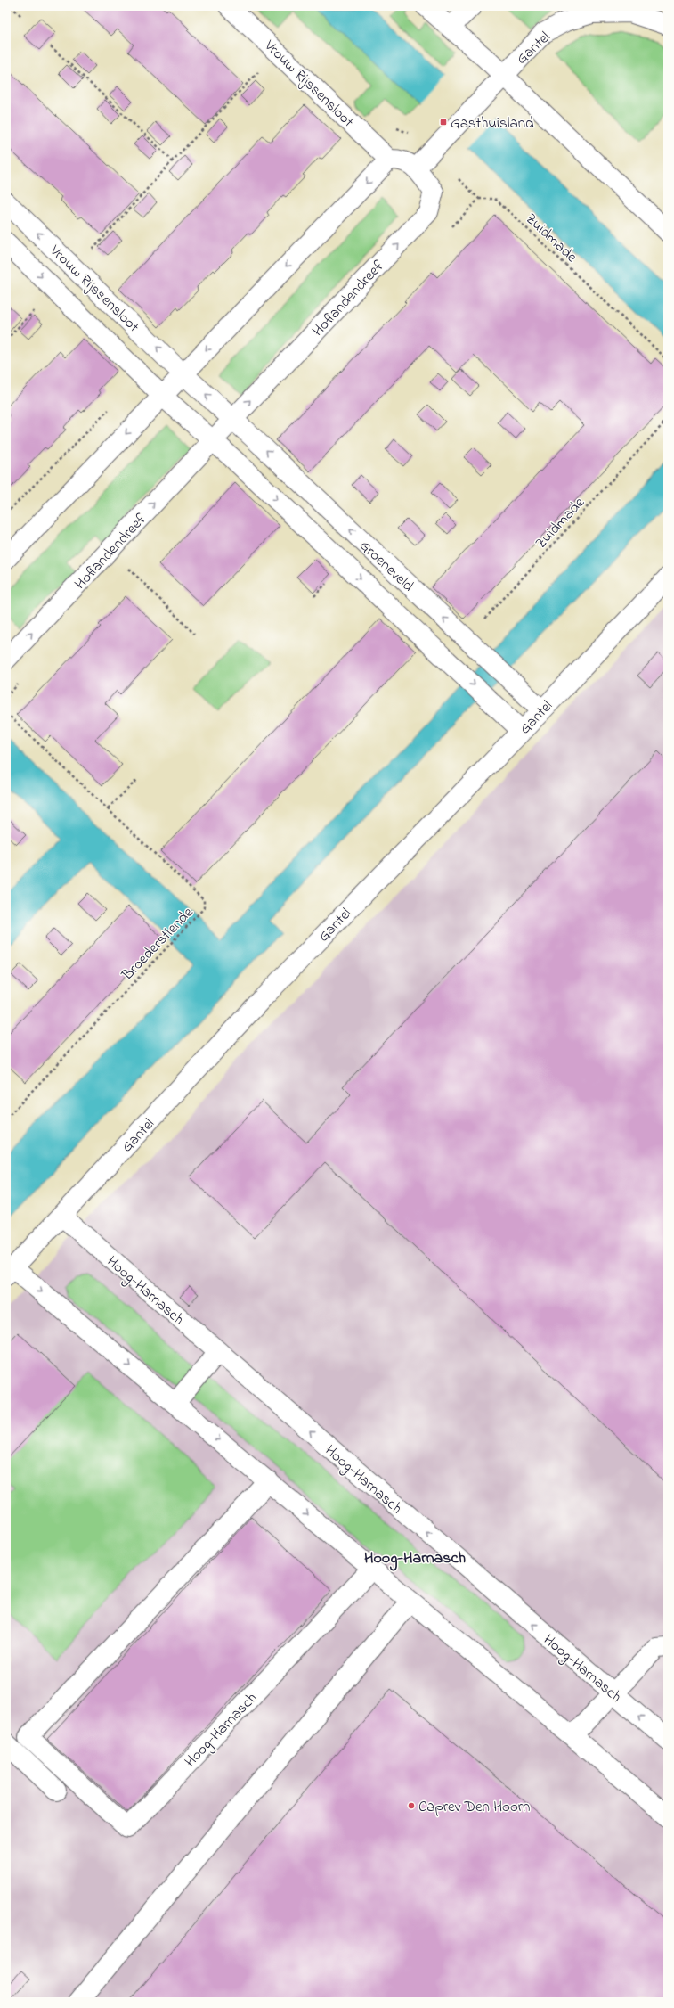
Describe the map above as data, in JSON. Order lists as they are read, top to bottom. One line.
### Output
{"streets":{"street":["Gantel","Vrouw Rijssensloot","Hoflandendreef","Groeneveld","Hoog-Harnasch"],"path":["Zuidmade","Broederstiende"]},"crossings":[["Gantel","Groeneveld"],["Gantel","Hoog-Harnasch"],["Vrouw Rijssensloot","Hoflandendreef"],["Zuidmade","Groeneveld"],["Hoflandendreef","Groeneveld"]],"districts":["Hoog-Harnasch"],"places":{"transit":["Gasthuisland"],"other":["Caprev Den Hoorn"]}}
